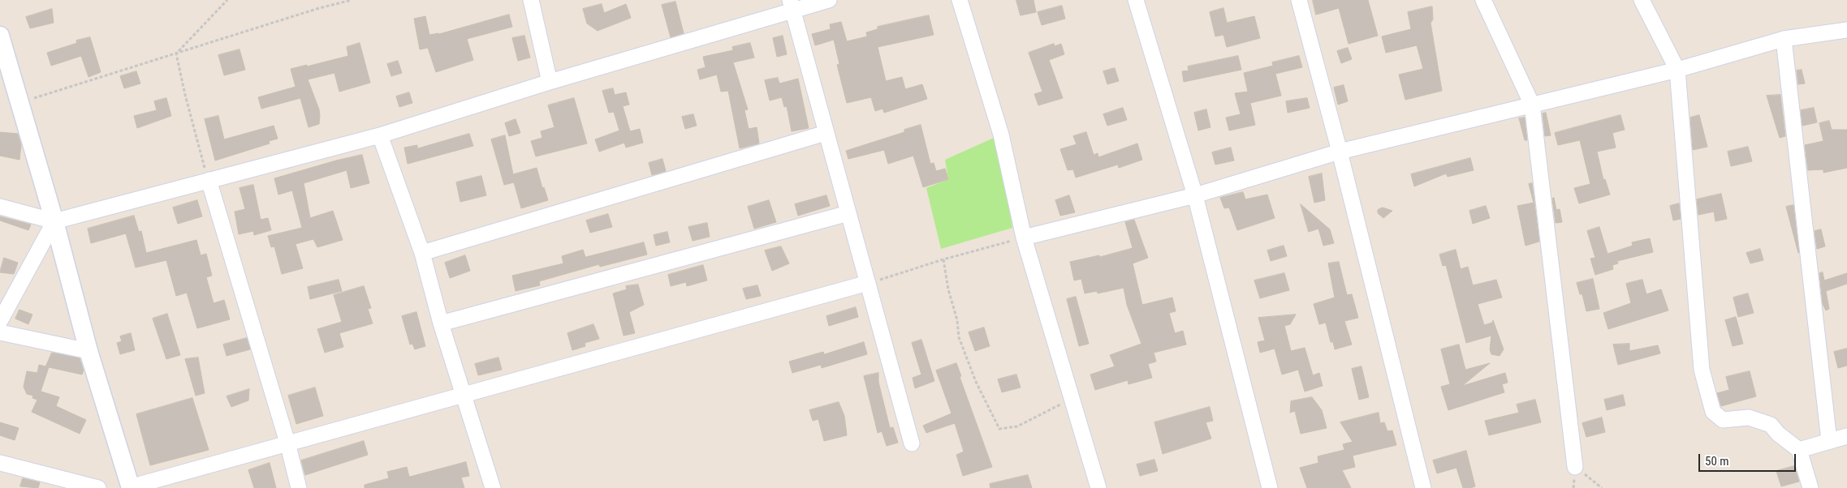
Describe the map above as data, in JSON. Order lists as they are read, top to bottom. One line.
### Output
{"scale_bar":"50 m"}
